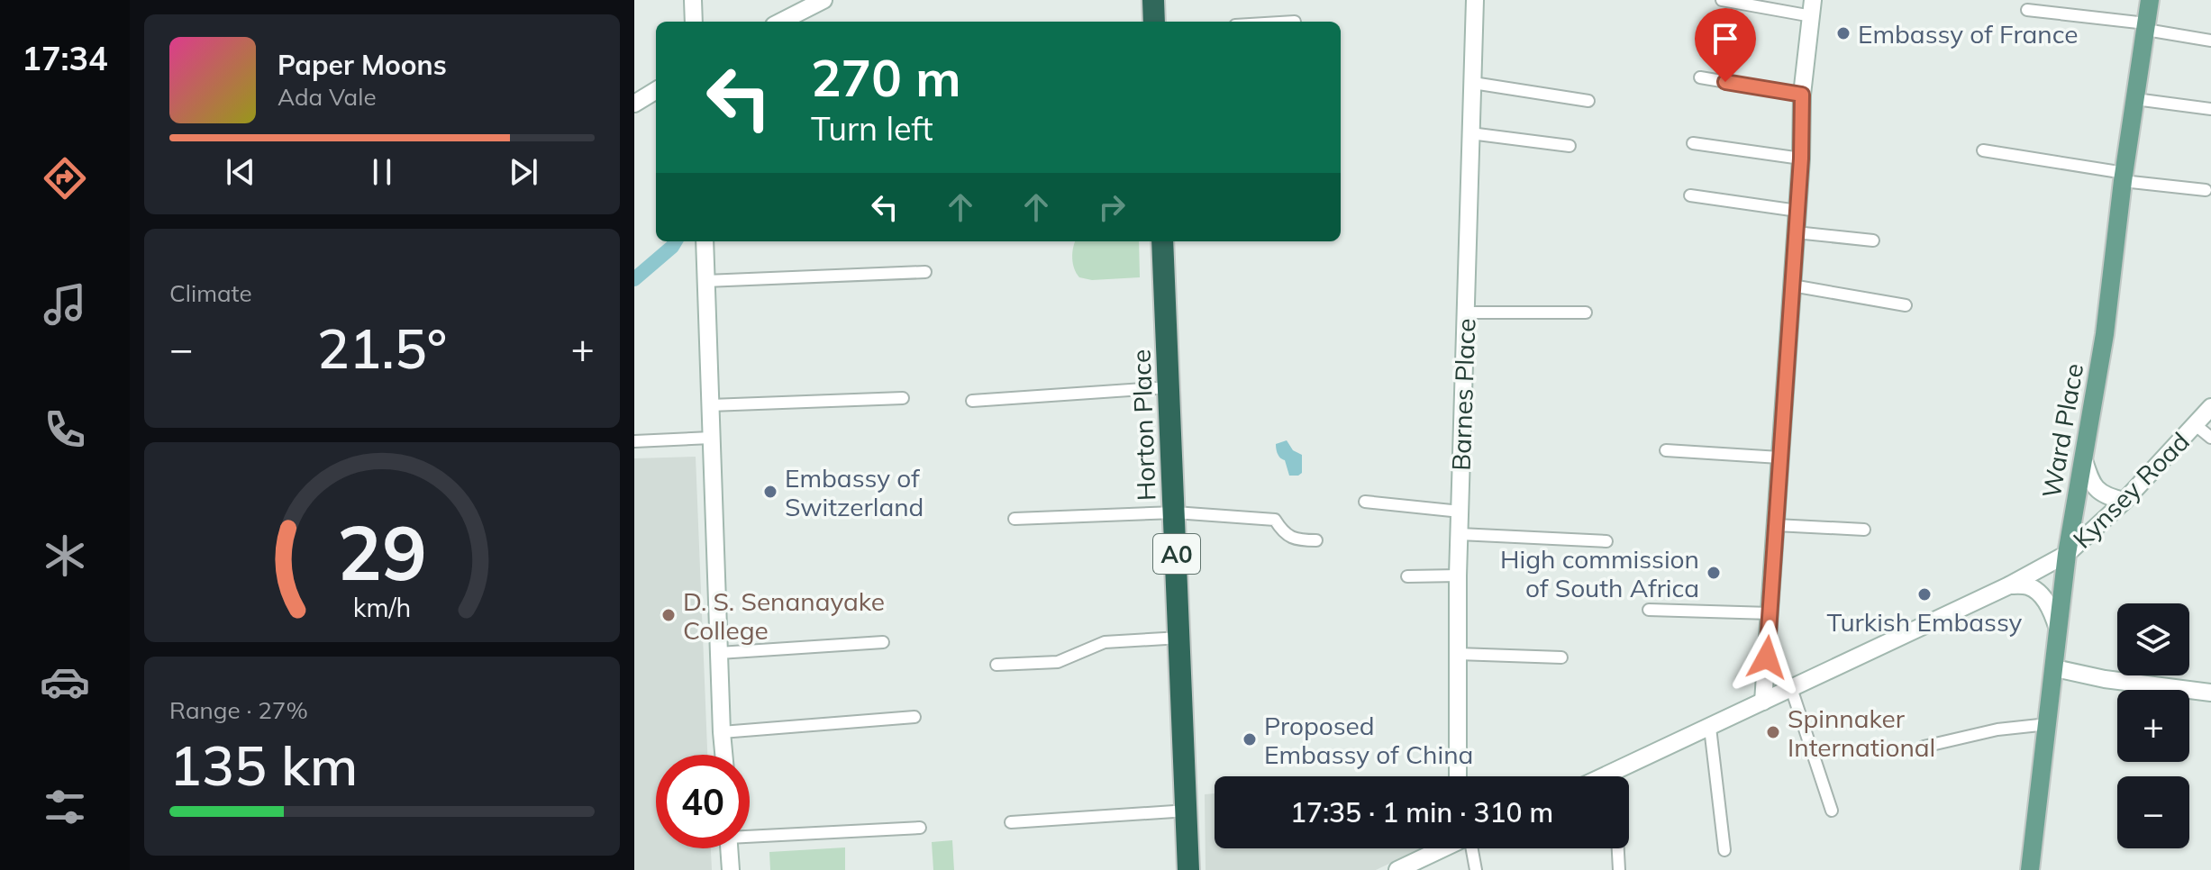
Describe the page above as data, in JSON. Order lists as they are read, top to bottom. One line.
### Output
{"streets":{"highway":["Horton Place","A0"],"main road":["Ward Place"],"street":["Barnes Place","Kynsey Road"]},"crossings":[["Ward Place","Kynsey Road"]],"places":["Embassy of France","Embassy of Switzerland","High commission of South Africa","Turkish Embassy","D. S. Senanayake College","Spinnaker International","Proposed Embassy of China"],"page":{"tabs":"17:34","turn":["270 m","Turn left"],"song":["Paper Moons","Ada Vale"],"tile":["Climate",["Range · 27%","135 km"]],"heat":["−","21.5°","+"],"map_buttons":["+","−"],"limit":"40","trip":"17:35 · 1 min · 310 m","gauge":["29","km/h"]}}
